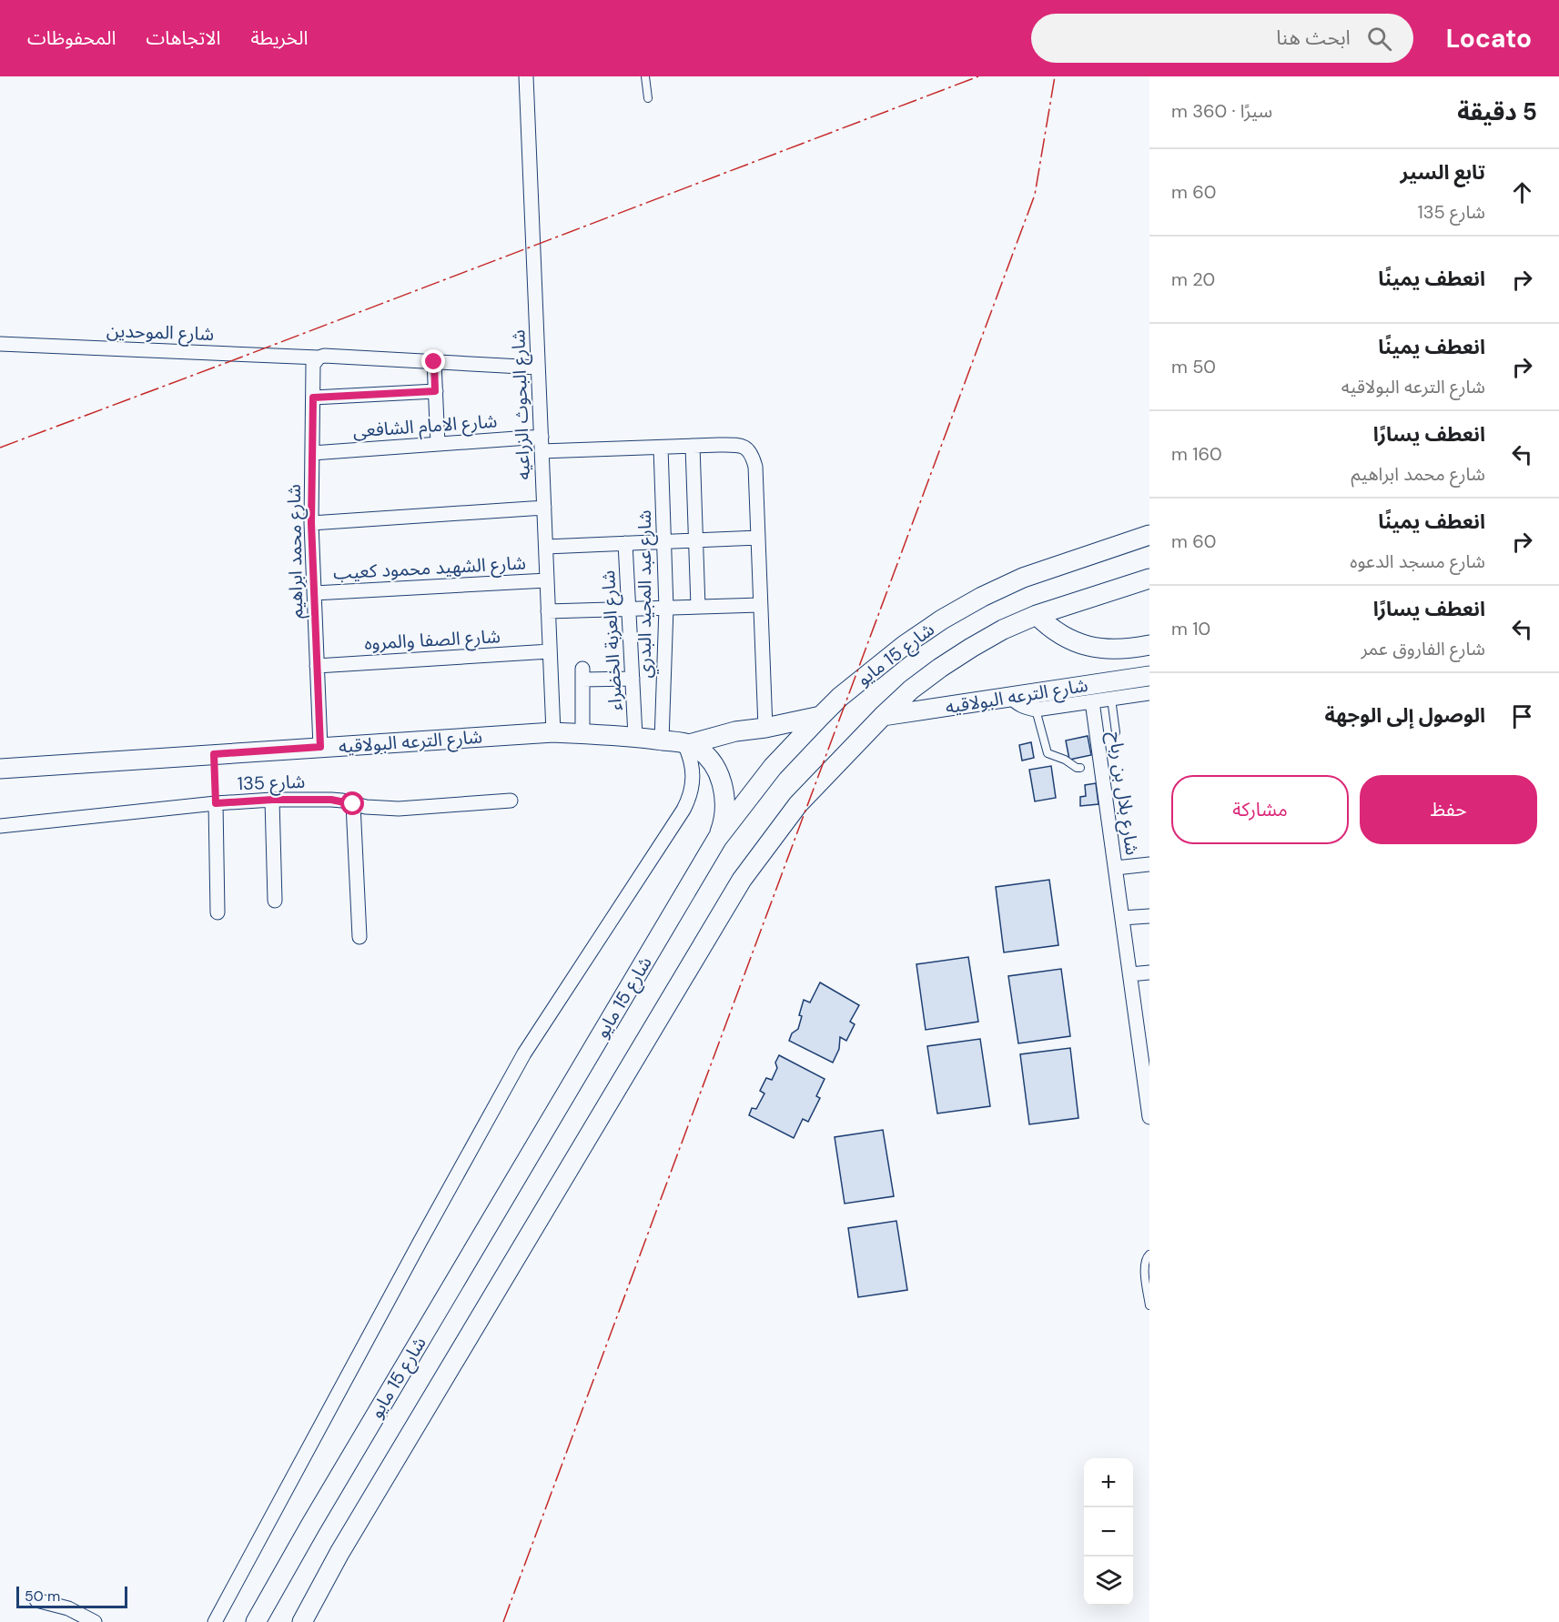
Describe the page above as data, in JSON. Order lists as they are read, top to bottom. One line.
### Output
{"streets":{"main road":["شارع 15 مايو","شارع الترعه البولاقيه"],"street":["شارع الموحدين","شارع البحوث الزراعيه","شارع الامام الشافعى","شارع محمد ابراهيم","شارع الشهيد محمود كعيب","شارع عبد المجيد البدري","شارع الصفا والمروه","شارع العزبة الخضراء","شارع 135","شارع بلال بن رباح"]},"crossings":[["شارع الموحدين","شارع البحوث الزراعيه"],["شارع الموحدين","شارع محمد ابراهيم"],["شارع البحوث الزراعيه","شارع الامام الشافعى"],["شارع البحوث الزراعيه","شارع الشهيد محمود كعيب"],["شارع البحوث الزراعيه","شارع الصفا والمروه"],["شارع البحوث الزراعيه","شارع الترعه البولاقيه"],["شارع الامام الشافعى","شارع محمد ابراهيم"],["شارع محمد ابراهيم","شارع الشهيد محمود كعيب"],["شارع محمد ابراهيم","شارع الصفا والمروه"],["شارع محمد ابراهيم","شارع الترعه البولاقيه"],["شارع عبد المجيد البدري","شارع الترعه البولاقيه"],["شارع العزبة الخضراء","شارع الترعه البولاقيه"],["شارع 15 مايو","شارع الترعه البولاقيه"]],"scale_bar":"50 m","page":{"header":"Locato","search":"ابحث هنا","nav":["الخريطة","الاتجاهات","المحفوظات"],"heading":["5 دقيقة","سيرًا · 360 m"],"list":[["تابع السير","شارع 135","60 m"],["انعطف يمينًا","20 m"],["انعطف يمينًا","شارع الترعه البولاقيه","50 m"],["انعطف يسارًا","شارع محمد ابراهيم","160 m"],["انعطف يمينًا","شارع مسجد الدعوه","60 m"],["انعطف يسارًا","شارع الفاروق عمر","10 m"],"الوصول إلى الوجهة"],"buttons":["حفظ","مشاركة"],"map_buttons":["+","−"],"scale":"50 m"}}
